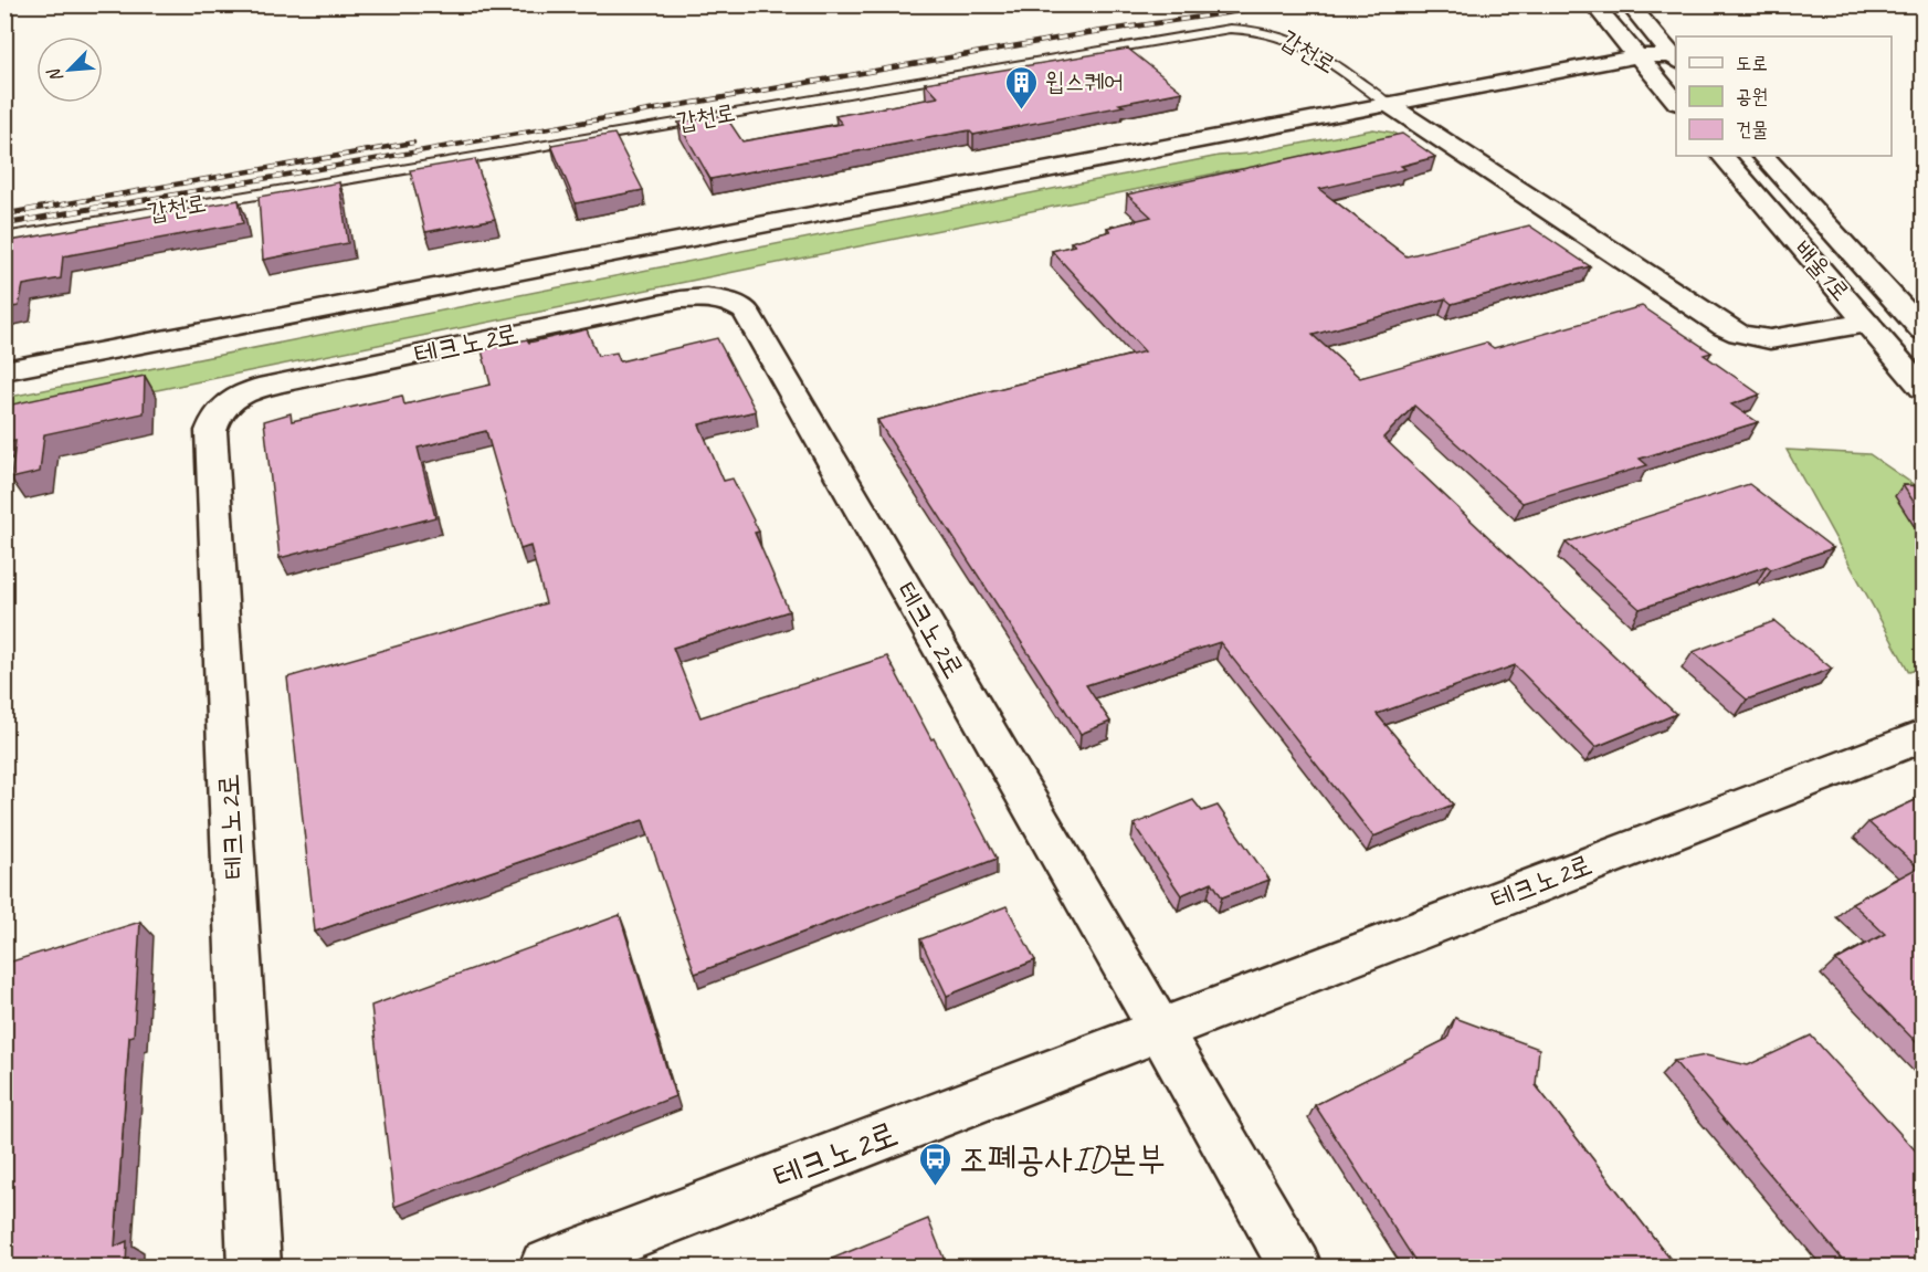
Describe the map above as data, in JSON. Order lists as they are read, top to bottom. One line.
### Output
{"streets":{"street":["갑천로","배울1로","테크노2로"]},"places":{"building":["윕스퀘어"],"bus stop":["조폐공사ID본부"]},"legend":["도로","공원","건물"],"north":"bottom left"}
